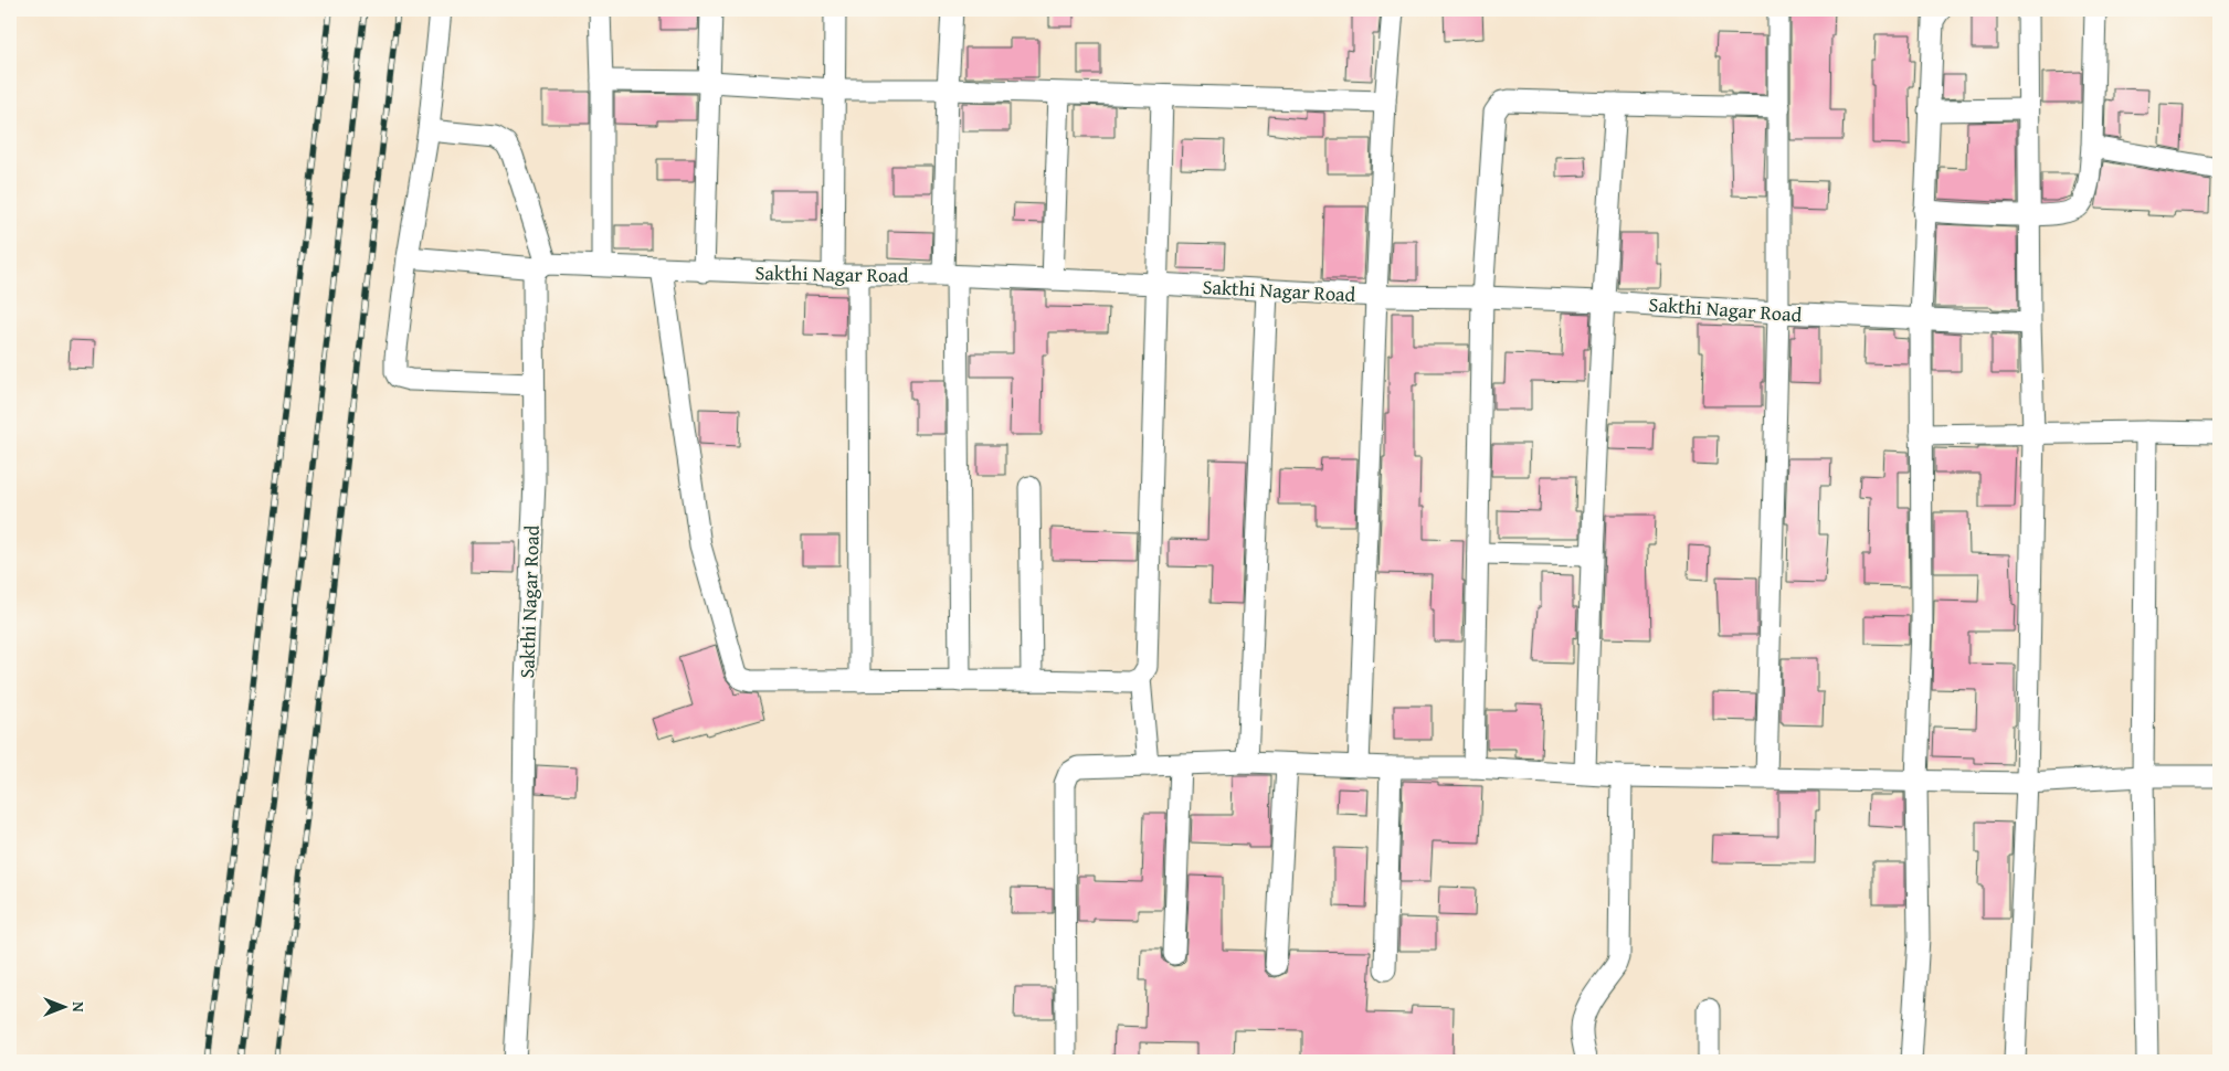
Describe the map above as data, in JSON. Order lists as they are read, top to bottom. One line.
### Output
{"streets":{"street":["Sakthi Nagar Road"]},"north":"right"}
